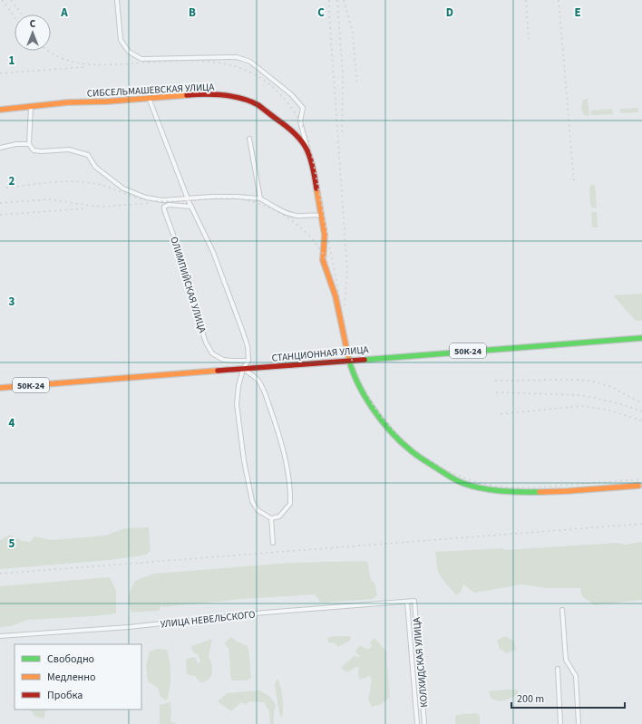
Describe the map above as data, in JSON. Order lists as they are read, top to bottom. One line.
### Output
{"streets":{"street":["СИБСЕЛЬМАШЕВСКАЯ УЛИЦА","ОЛИМПИЙСКАЯ УЛИЦА","50К-24","СТАНЦИОННАЯ УЛИЦА","УЛИЦА НЕВЕЛЬСКОГО","КОЛХИДСКАЯ УЛИЦА"]},"crossings":[["СИБСЕЛЬМАШЕВСКАЯ УЛИЦА","СТАНЦИОННАЯ УЛИЦА"],["УЛИЦА НЕВЕЛЬСКОГО","КОЛХИДСКАЯ УЛИЦА"]],"legend":["Свободно","Медленно","Пробка"],"scale_bar":"200 m","north":"top","grid":{"columns":["A","B","C","D","E"],"rows":["1","2","3","4","5"]}}
